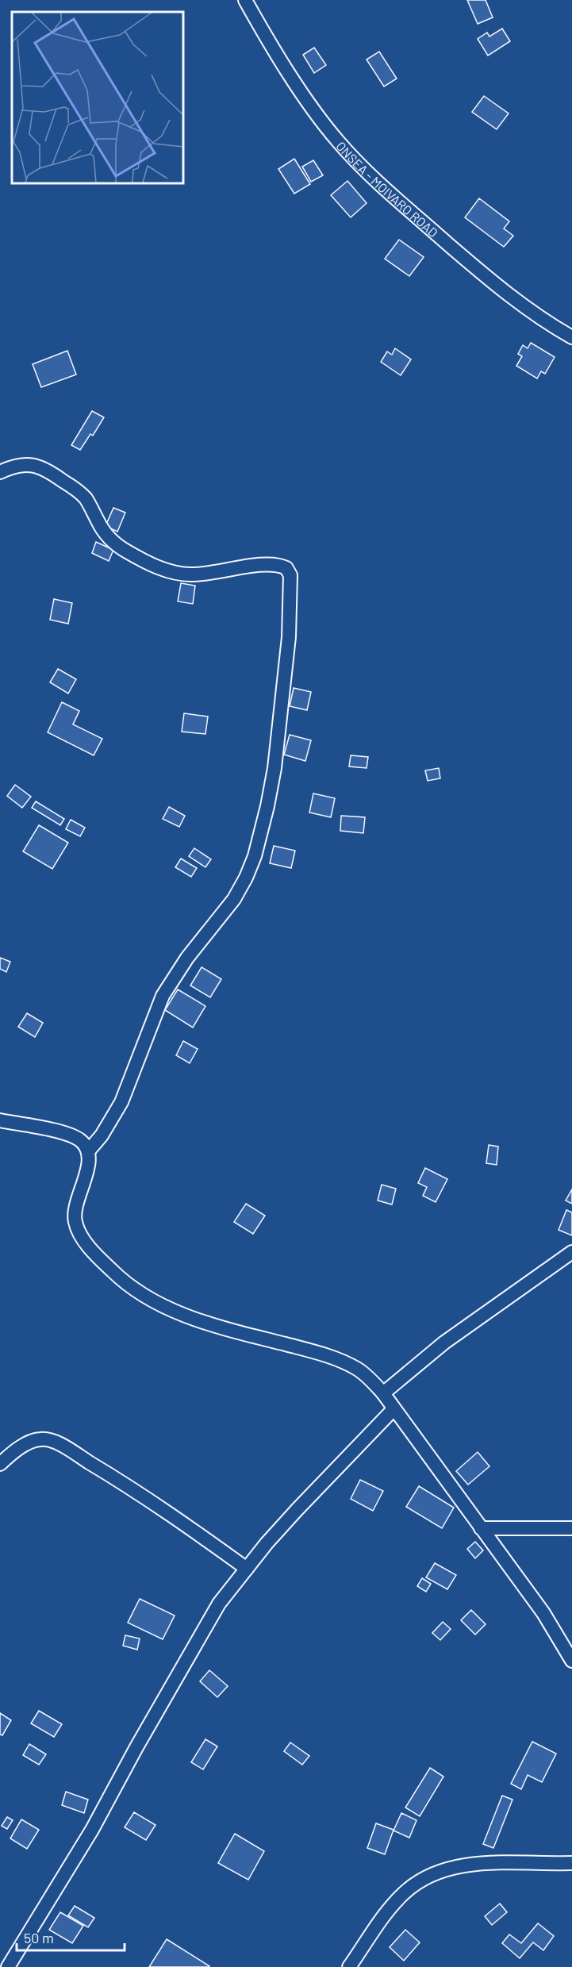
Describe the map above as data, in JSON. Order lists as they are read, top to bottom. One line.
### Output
{"streets":{"street":["ONSEA - MOIVARO ROAD"]},"scale_bar":"50 m"}
